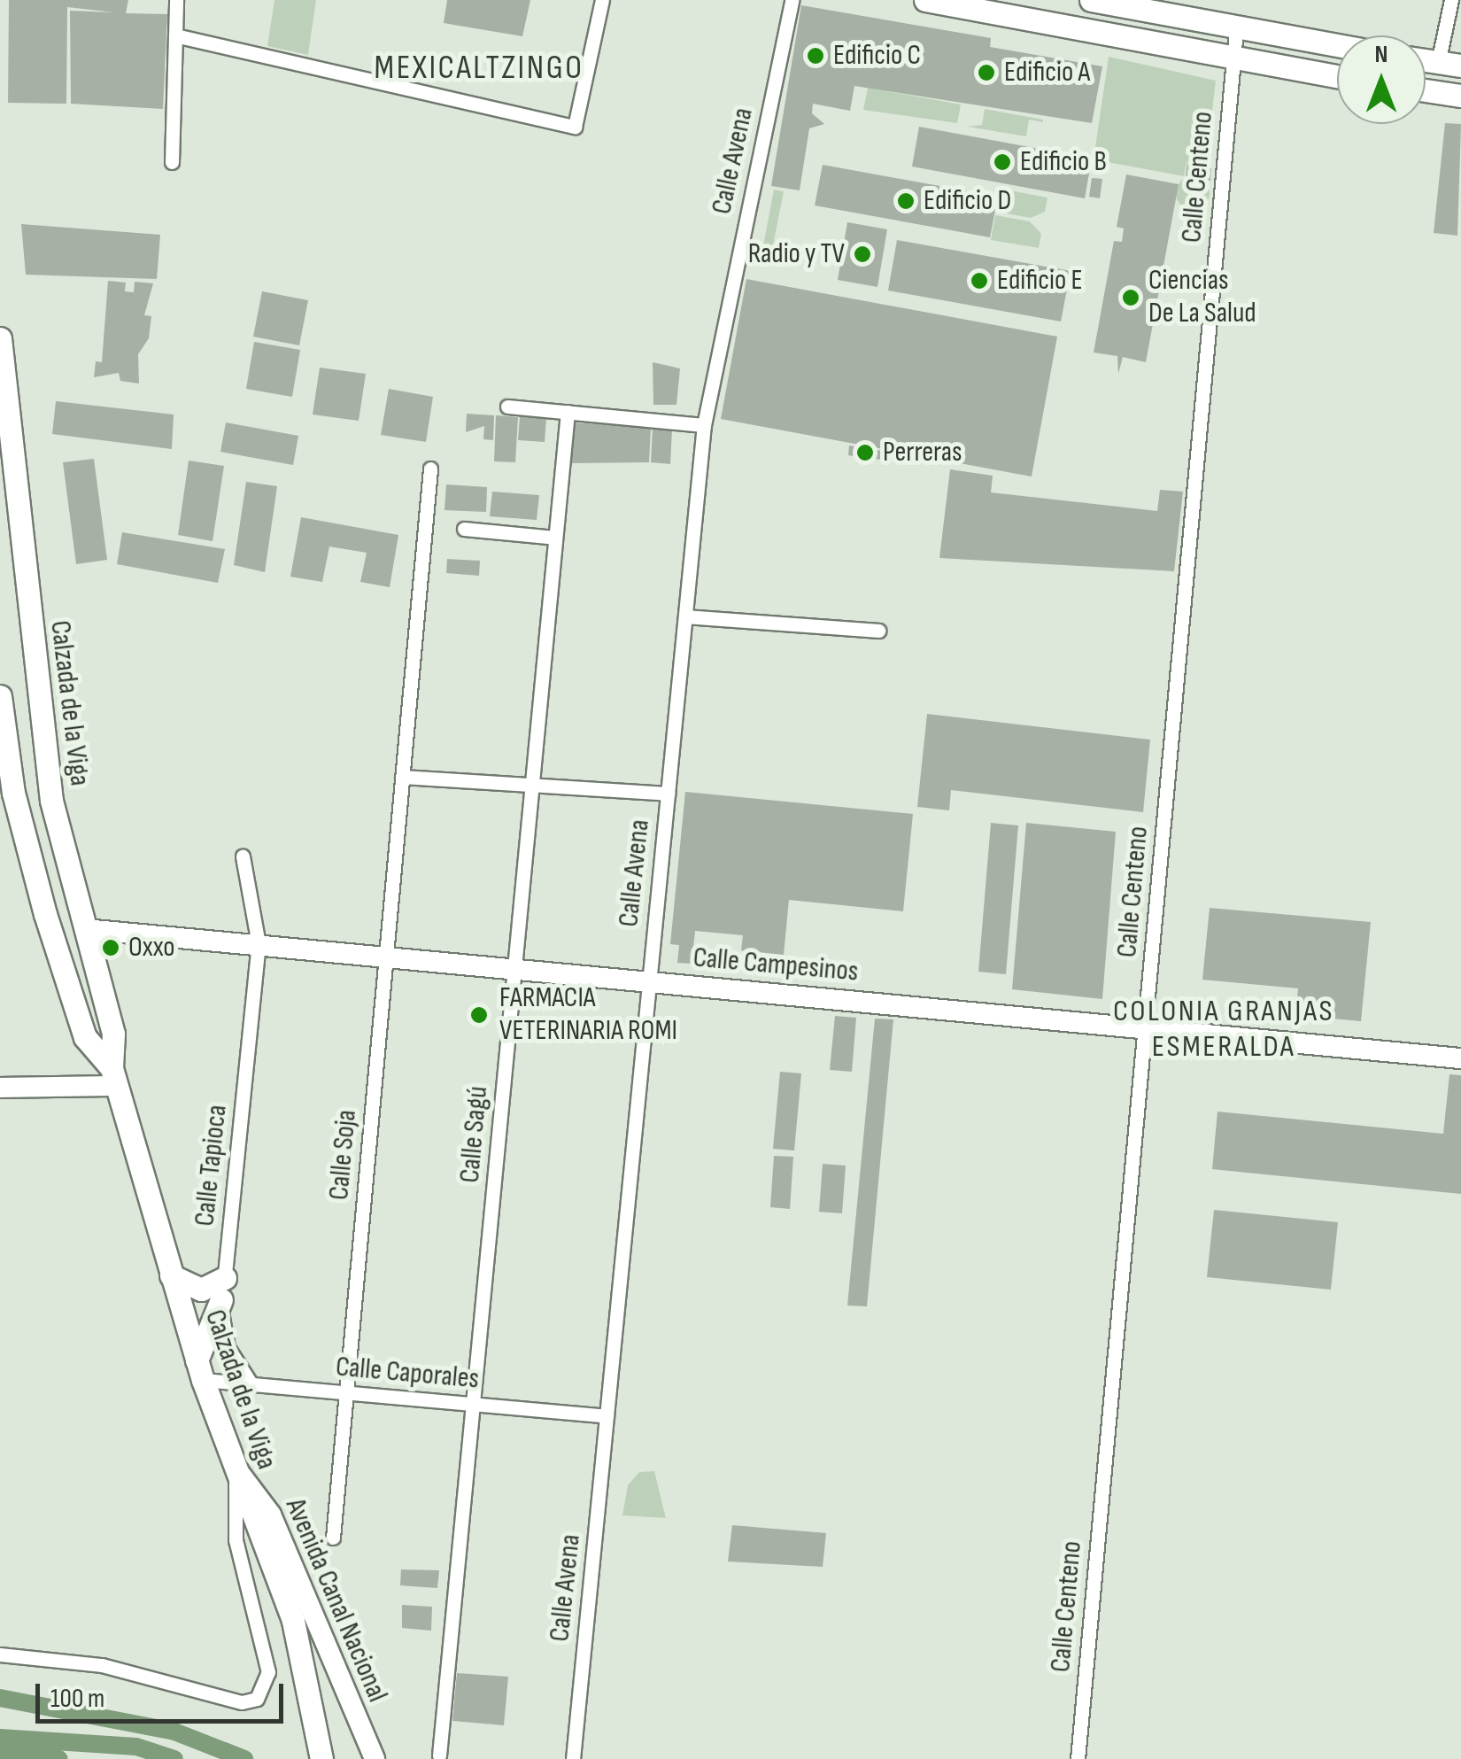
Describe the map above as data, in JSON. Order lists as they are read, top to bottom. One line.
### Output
{"streets":{"main road":["Calzada de la Viga"],"street":["Calle Avena","Calle Centeno","Calle Campesinos","Calle Sagú","Calle Soja","Calle Tapioca","Calle Caporales","Avenida Canal Nacional"]},"crossings":[["Calle Avena","Calle Campesinos"],["Calle Avena","Calle Caporales"],["Calle Centeno","Calle Campesinos"],["Calzada de la Viga","Calle Campesinos"],["Calzada de la Viga","Calle Caporales"],["Calzada de la Viga","Avenida Canal Nacional"],["Calle Campesinos","Calle Sagú"],["Calle Campesinos","Calle Soja"],["Calle Campesinos","Calle Tapioca"],["Calle Sagú","Calle Caporales"],["Calle Soja","Calle Caporales"],["Calle Tapioca","Calle Caporales"]],"districts":["MEXICALTZINGO","COLONIA GRANJAS ESMERALDA"],"places":["Edificio C","Edificio A","Edificio B","Edificio D","Radio y TV","Edificio E","Ciencias De La Salud","Perreras","Oxxo","FARMACIA VETERINARIA ROMI"],"scale_bar":"100 m","north":"top"}
